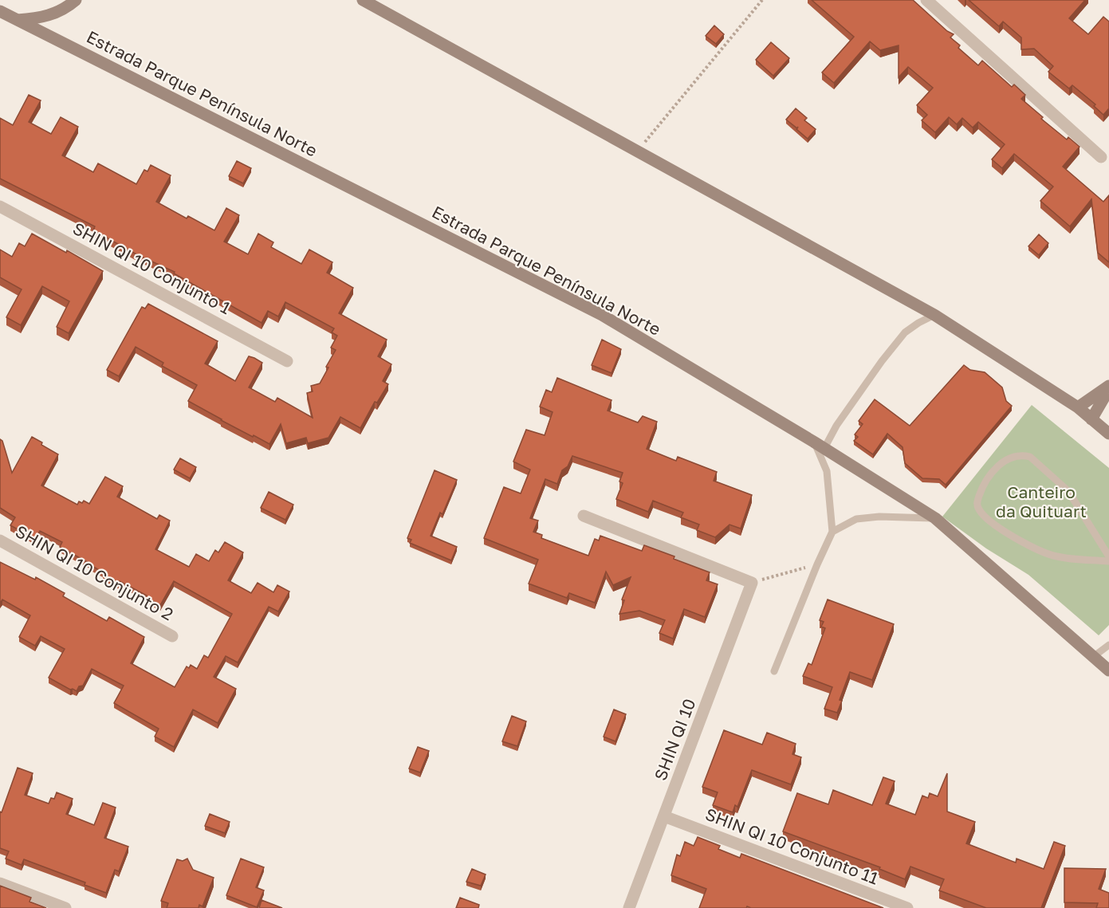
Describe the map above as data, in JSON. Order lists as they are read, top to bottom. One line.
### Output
{"streets":{"main road":["Estrada Parque Península Norte"],"street":["SHIN QI 10 Conjunto 1","SHIN QI 10 Conjunto 2","SHIN QI 10","SHIN QI 10 Conjunto 11"]},"crossings":[["SHIN QI 10","SHIN QI 10 Conjunto 11"]],"parks":["Canteiro da Quituart"]}
